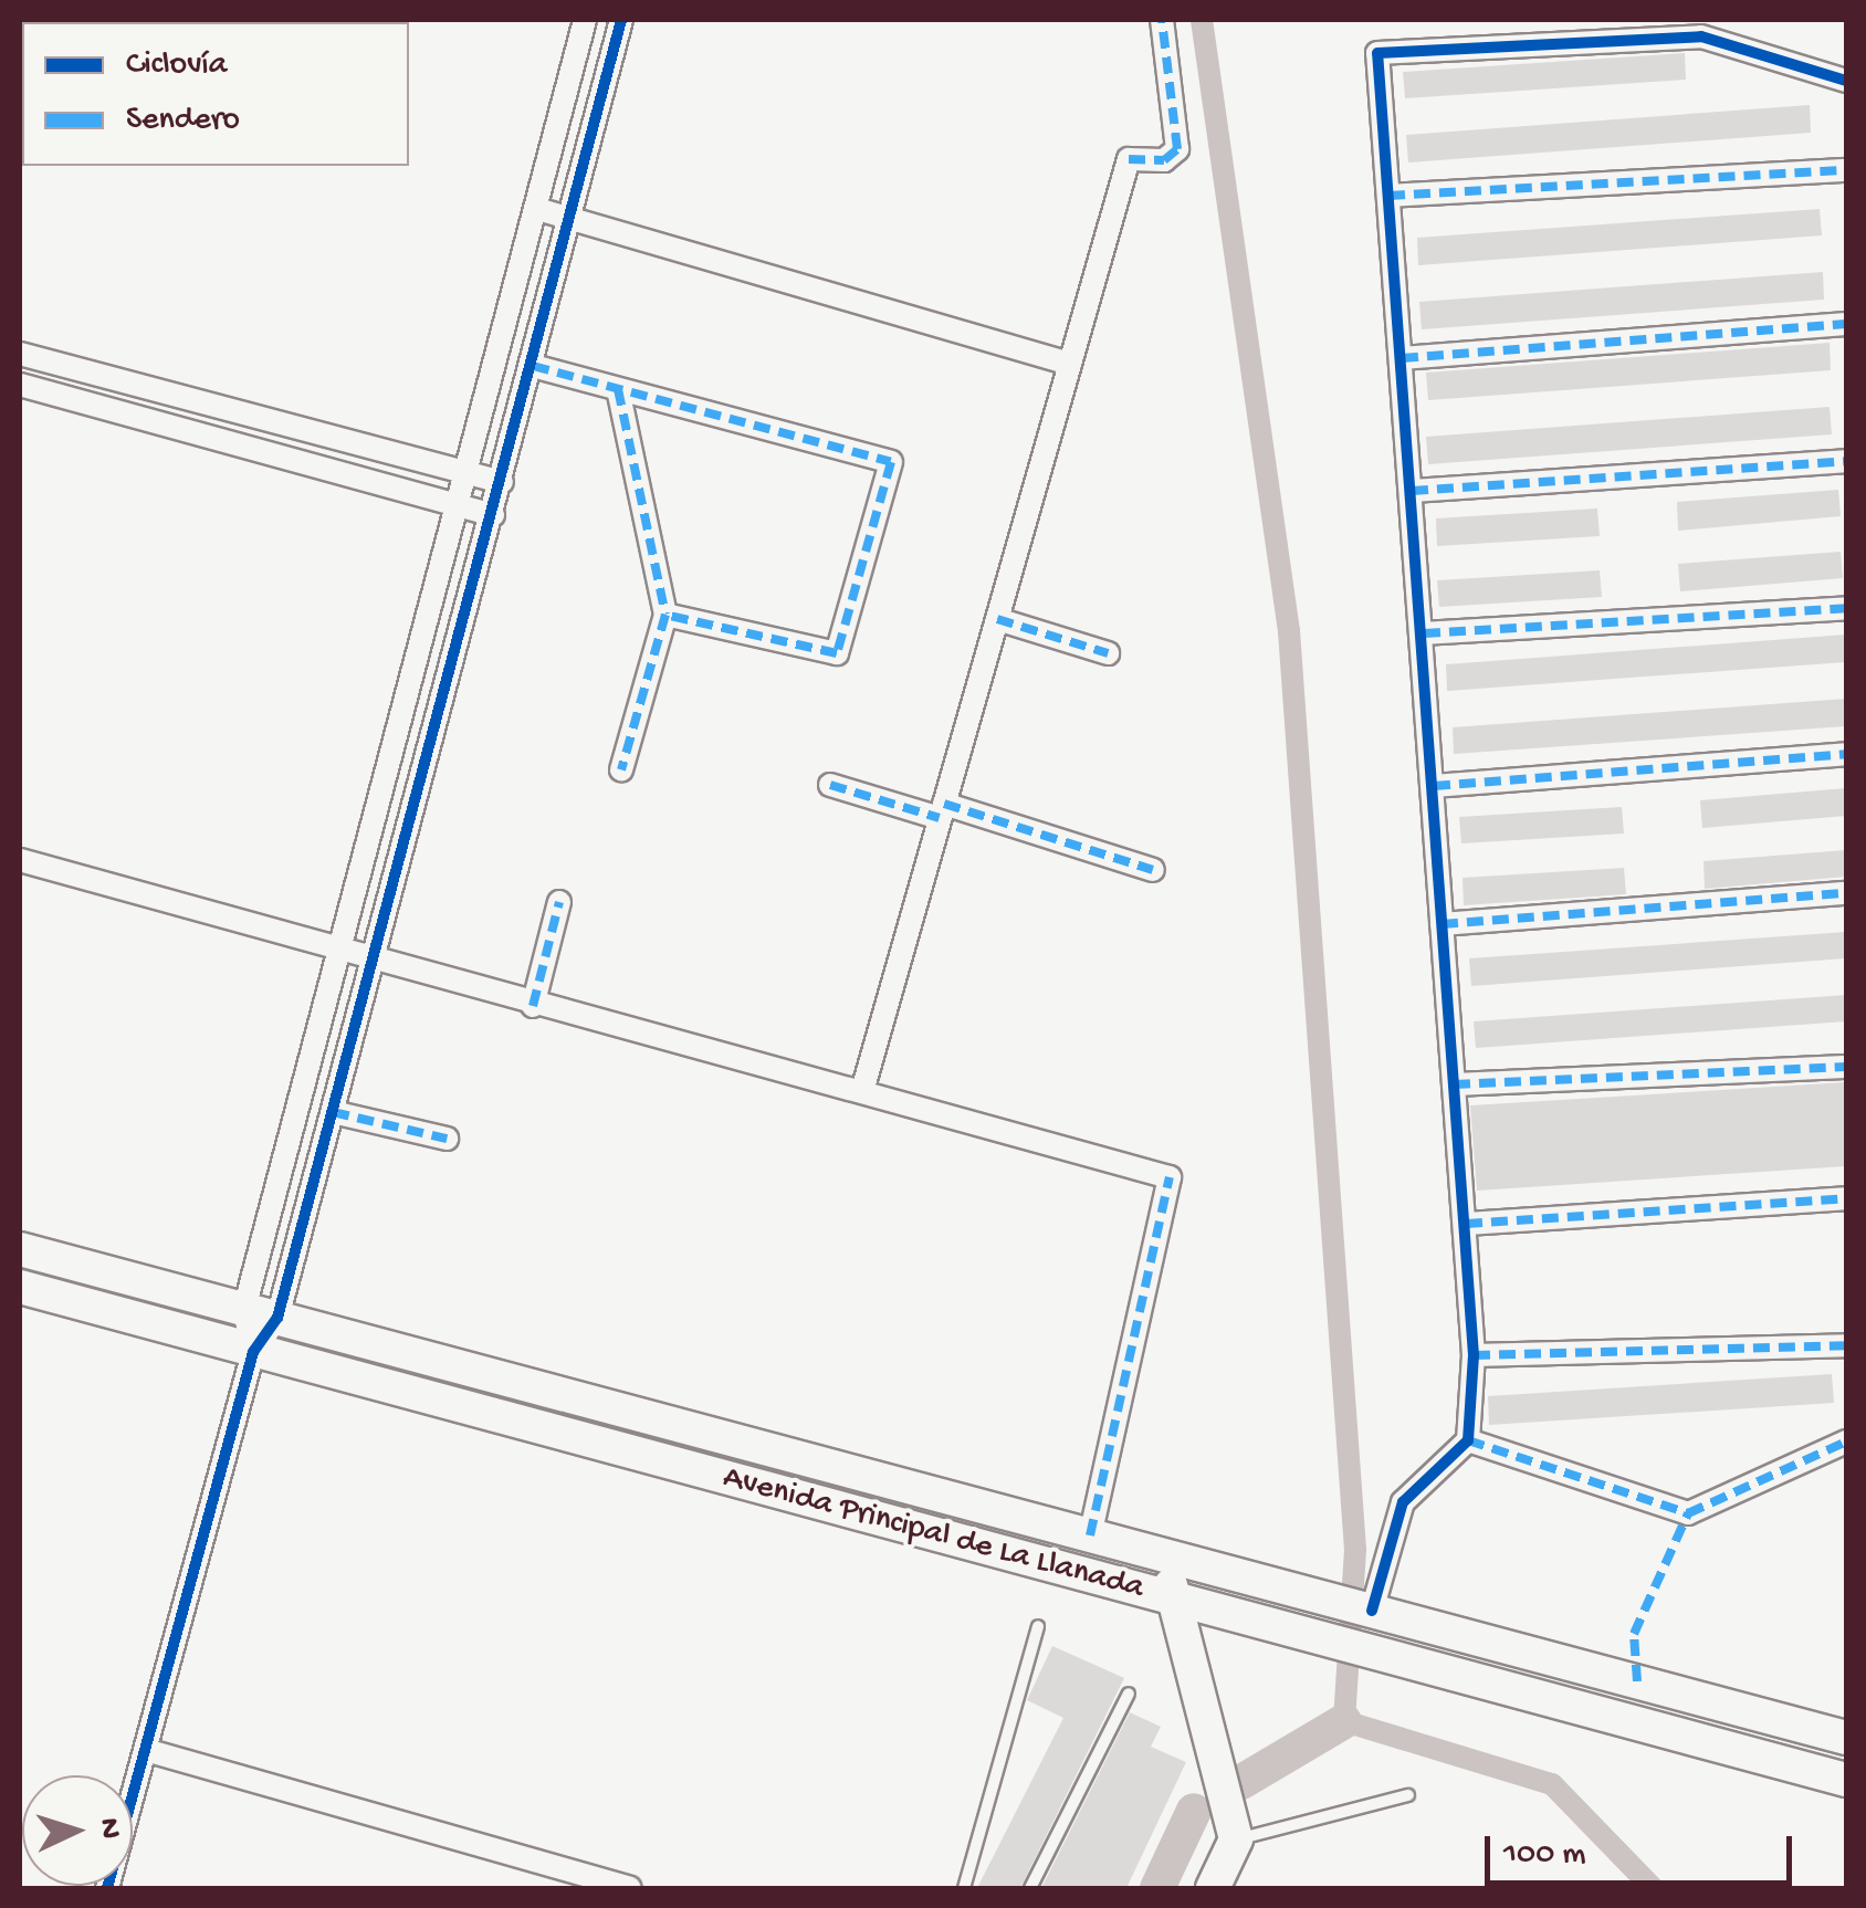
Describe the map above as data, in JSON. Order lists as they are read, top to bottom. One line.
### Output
{"streets":{"main road":["Avenida Principal de La Llanada"]},"legend":["Ciclovía","Sendero"],"scale_bar":"100 m","north":"right"}
